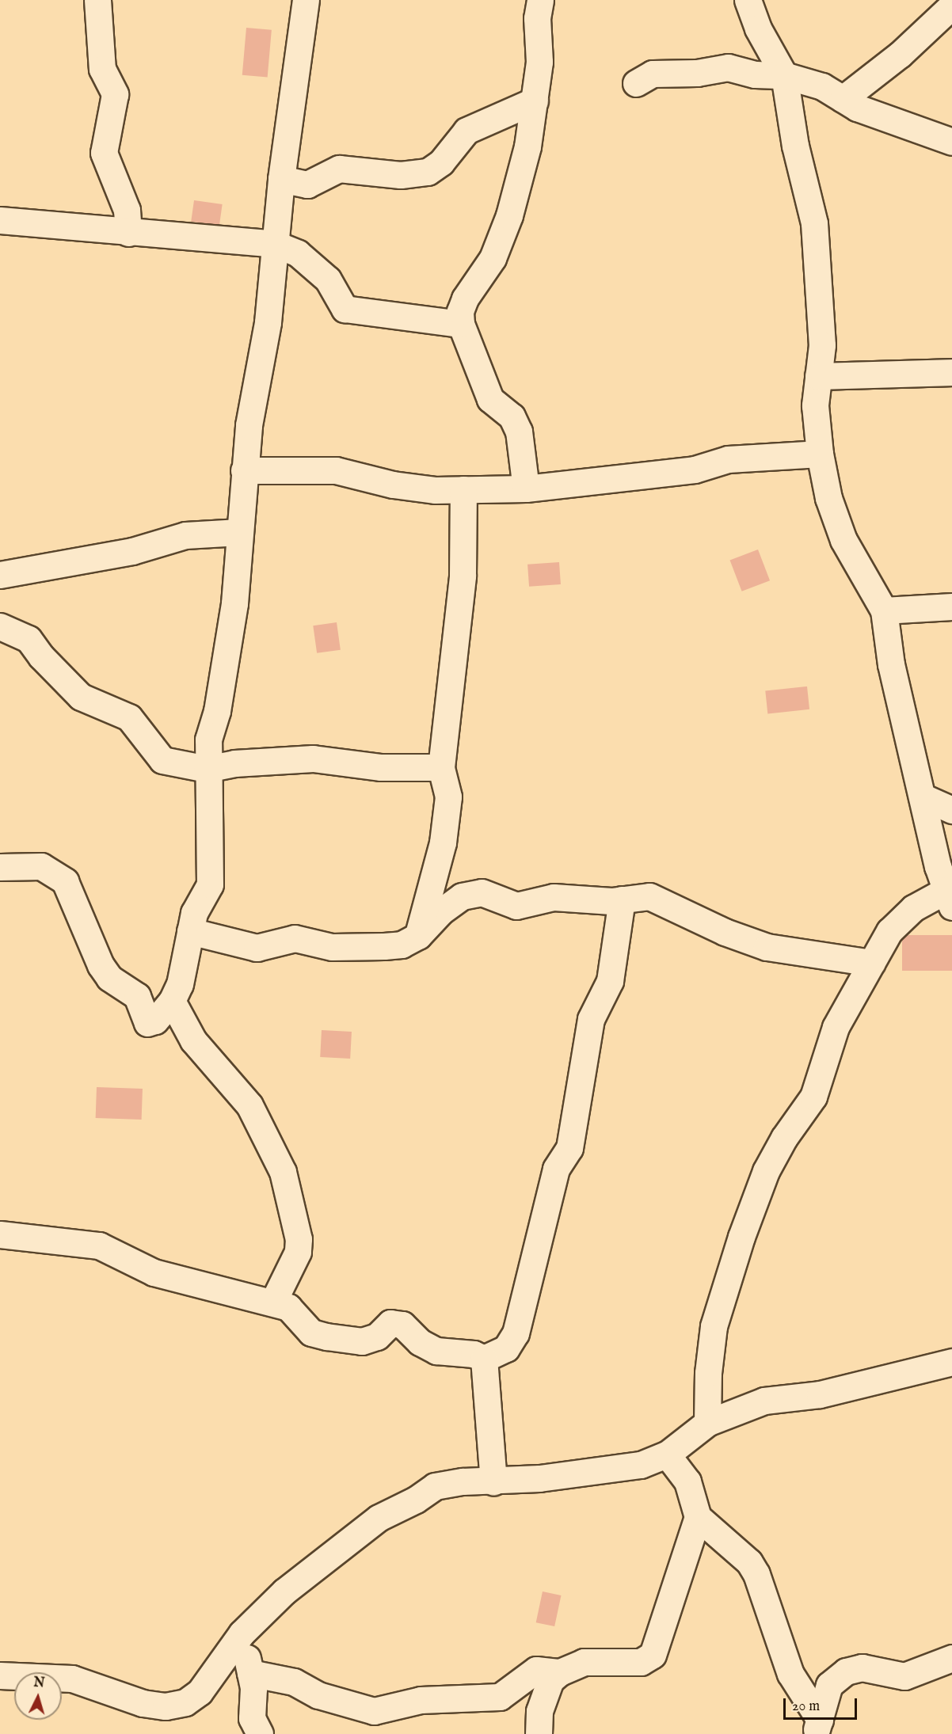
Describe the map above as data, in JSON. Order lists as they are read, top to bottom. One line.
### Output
{"scale_bar":"20 m","north":"top"}
